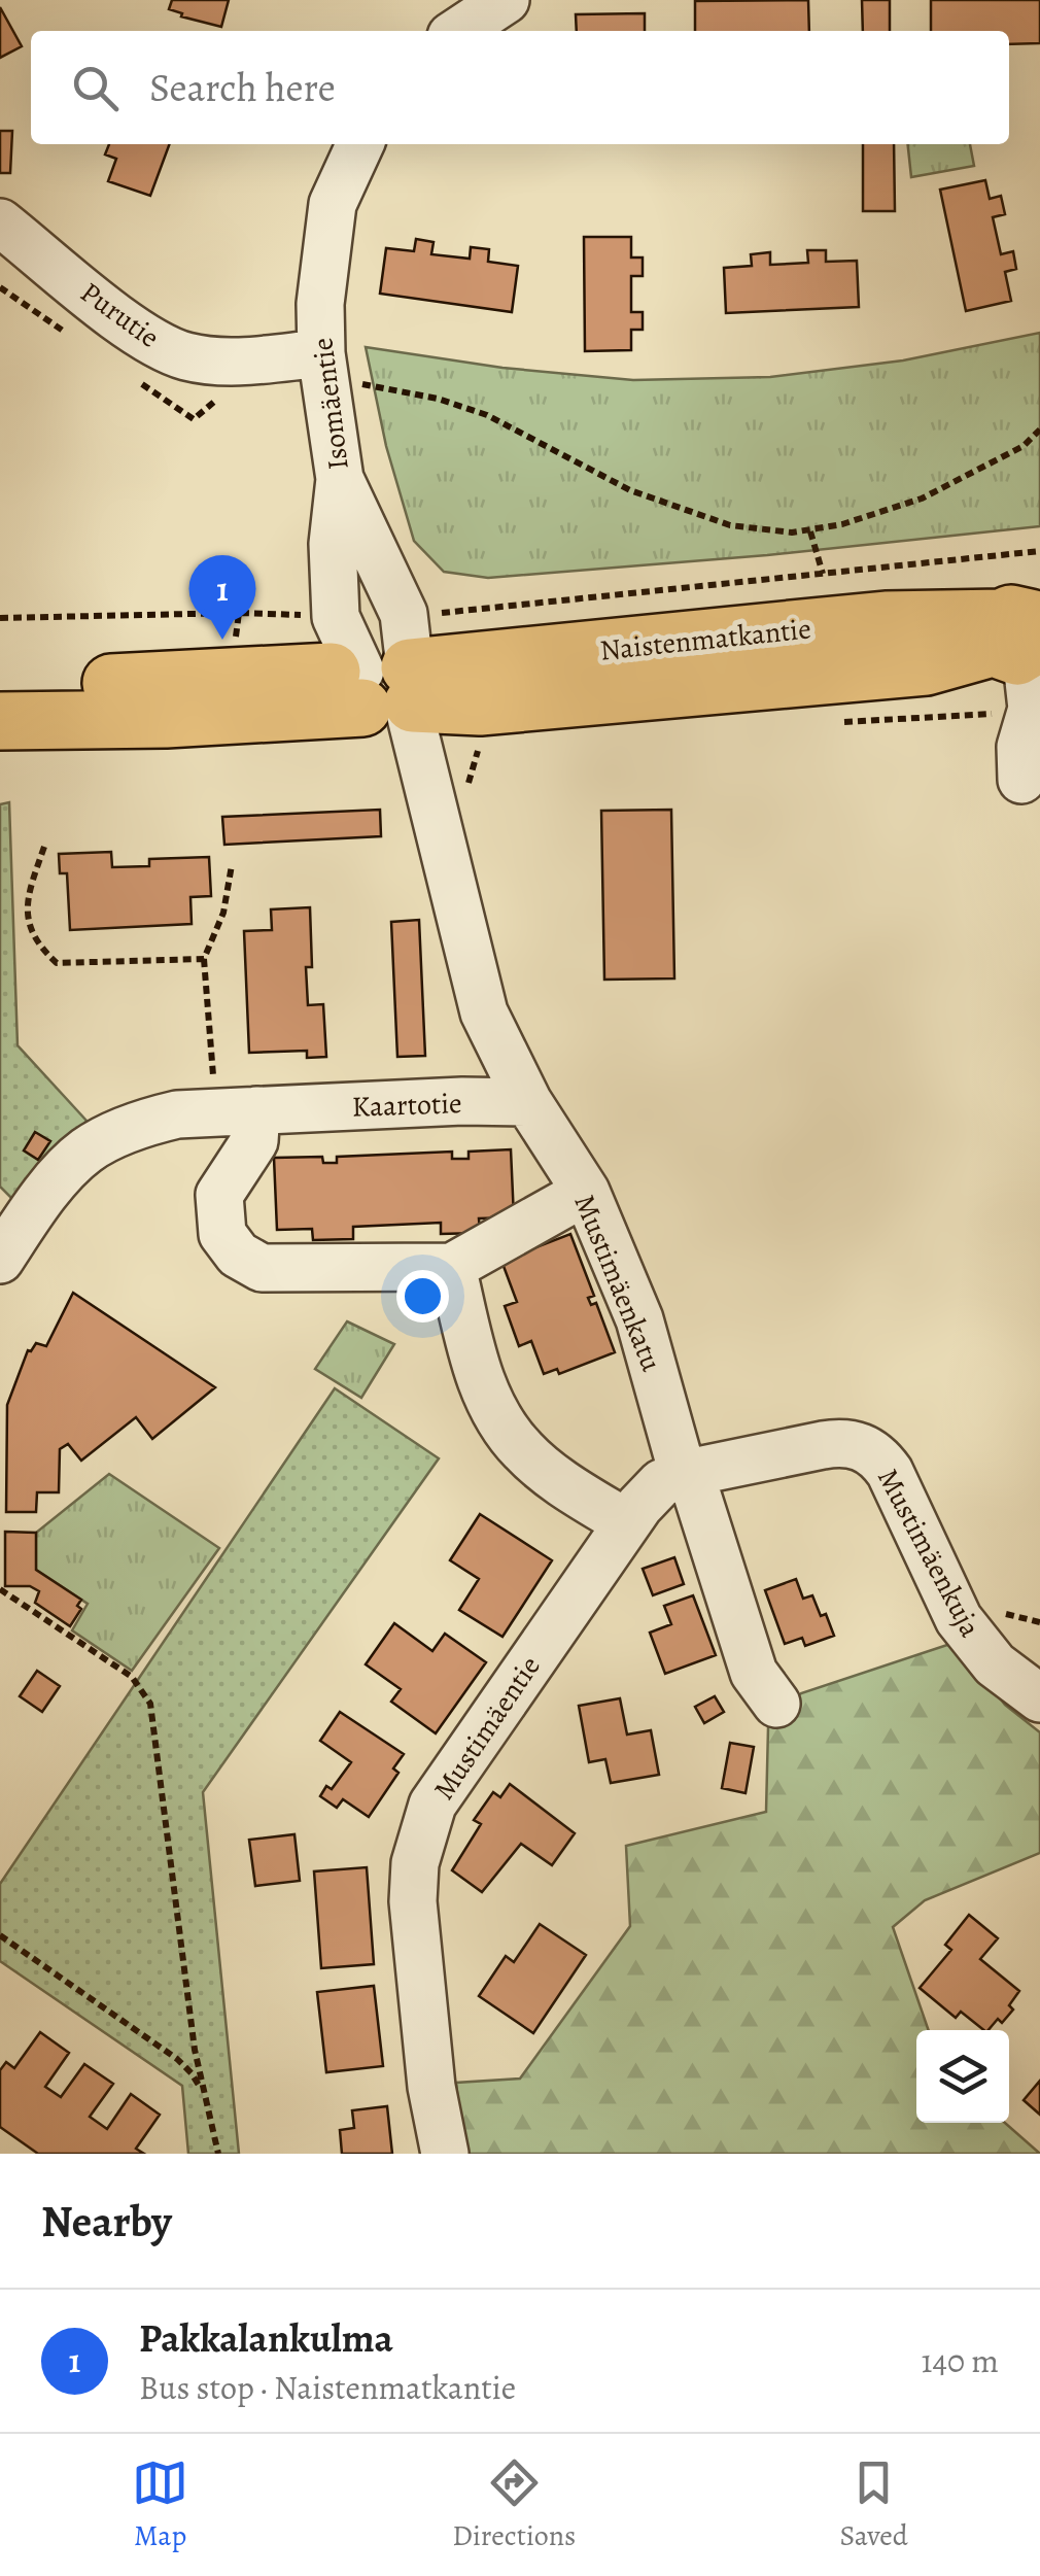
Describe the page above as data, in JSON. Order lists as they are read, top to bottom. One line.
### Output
{"streets":{"main road":["Naistenmatkantie"],"street":["Purutie","Isomäentie","Kaartotie","Mustimäenkatu","Mustimäenkuja","Mustimäentie"]},"crossings":[["Purutie","Isomäentie"],["Isomäentie","Naistenmatkantie"],["Kaartotie","Mustimäenkatu"],["Mustimäenkatu","Mustimäenkuja"],["Mustimäenkatu","Mustimäentie"],["Mustimäenkuja","Mustimäentie"]],"page":{"search":"Search here","pins":"1","heading":"Nearby","list":[{"mark":"1","name":"Pakkalankulma","note":"Bus stop · Naistenmatkantie","value":"140 m"}],"nav":["Map","Directions","Saved"]}}
